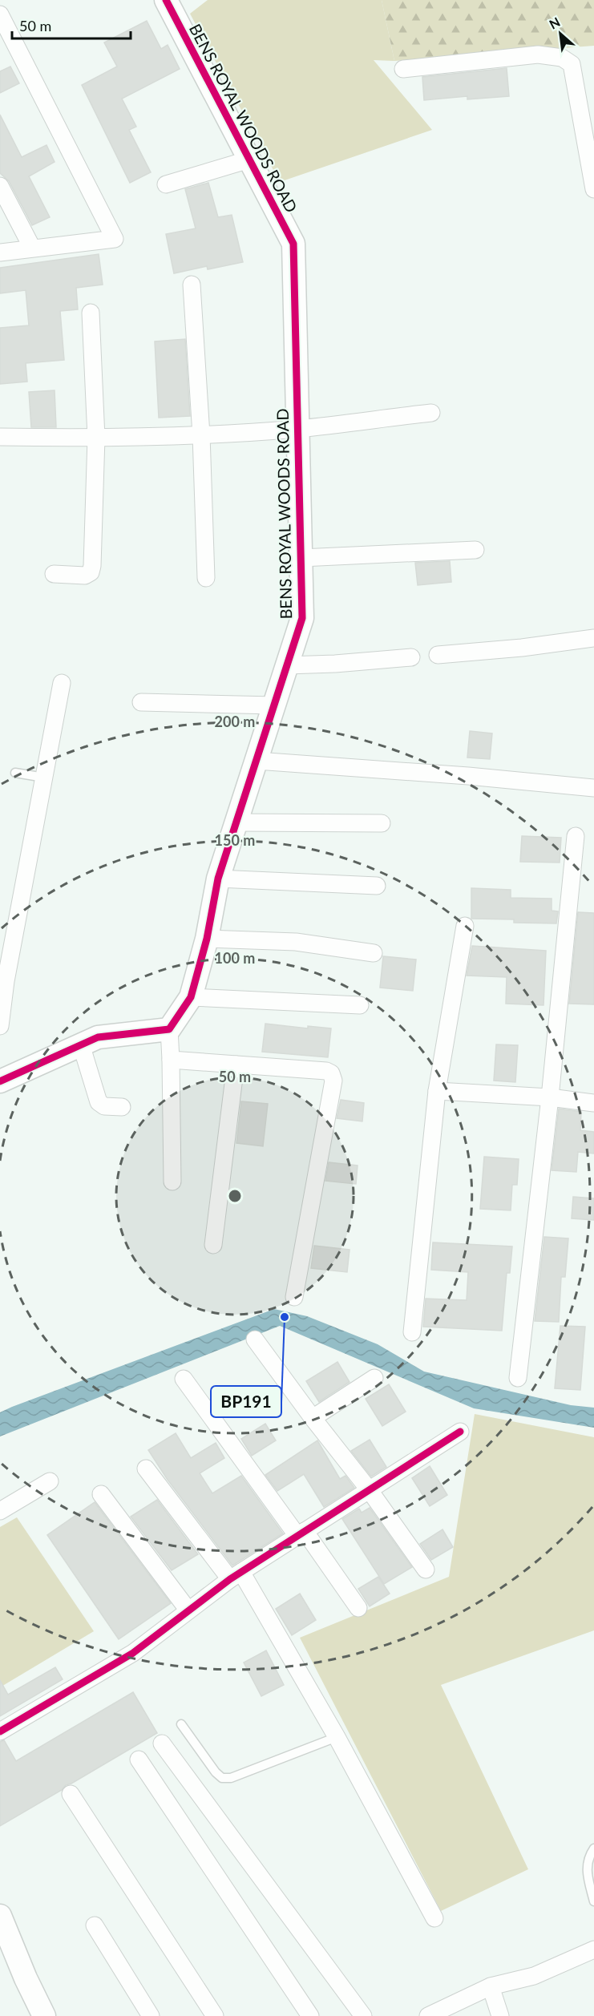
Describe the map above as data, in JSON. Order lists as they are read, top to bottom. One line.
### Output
{"streets":{"street":["BENS ROYAL WOODS ROAD"]},"places":["BP191"],"scale_bar":"50 m","north":"top left","rings":["200 m","150 m","100 m","50 m"]}
